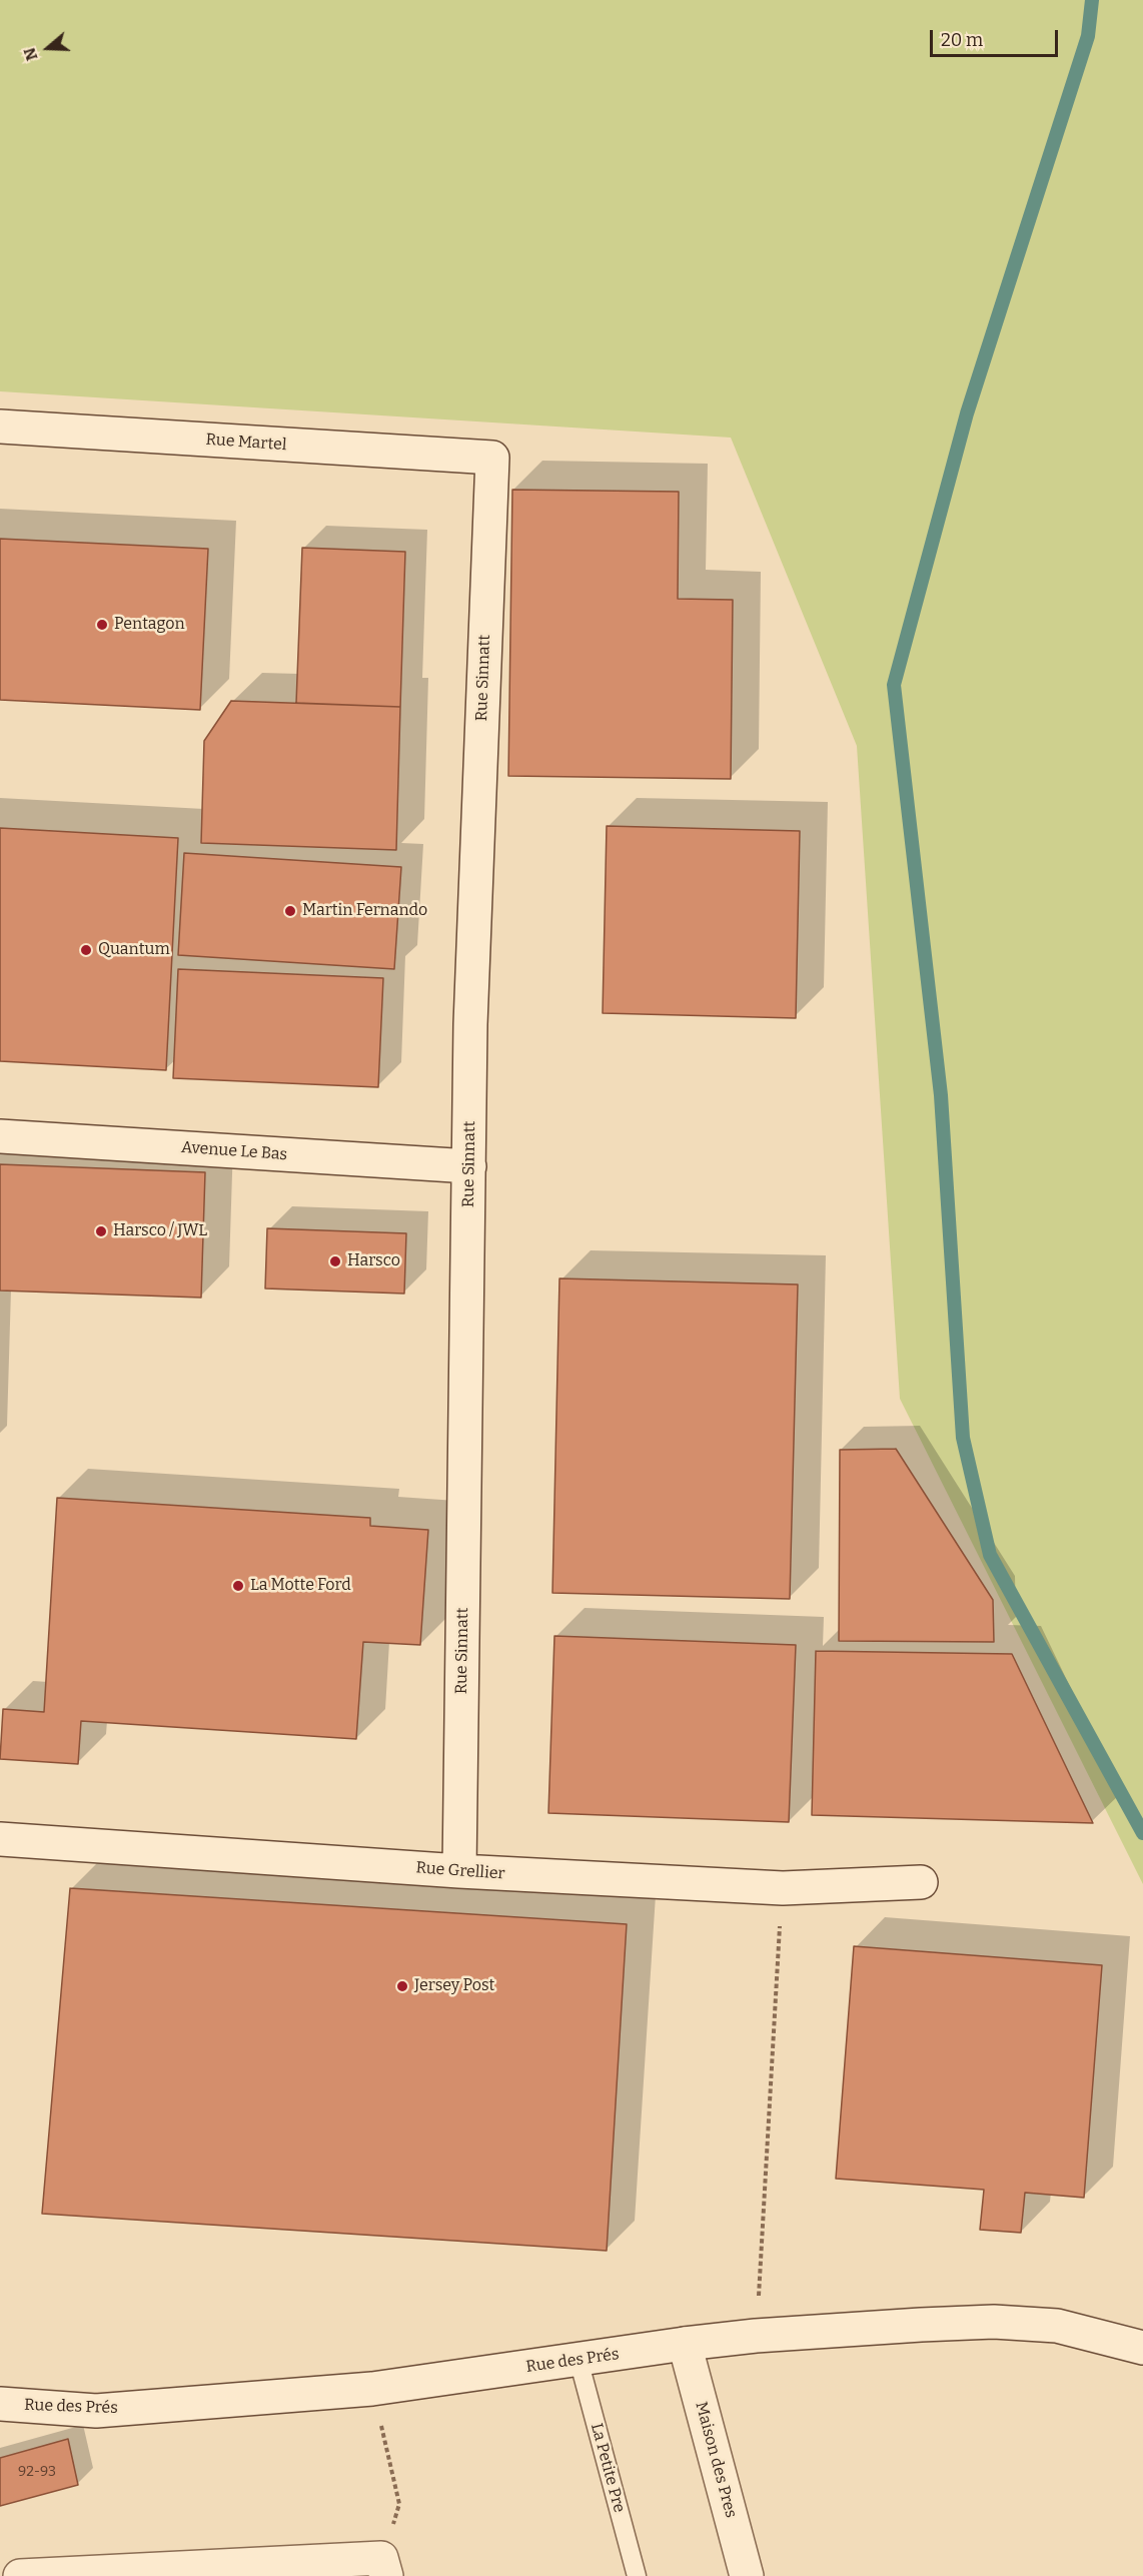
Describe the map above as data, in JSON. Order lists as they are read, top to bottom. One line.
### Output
{"streets":{"street":["Rue Martel","Rue Sinnatt","Avenue Le Bas","Rue Grellier","Rue des Prés","Maison des Pres"],"lane":["La Petite Pre"]},"crossings":[["Rue Martel","Rue Sinnatt"],["Rue Sinnatt","Avenue Le Bas"],["Rue Sinnatt","Rue Grellier"],["Rue des Prés","Maison des Pres"],["Rue des Prés","La Petite Pre"]],"places":["Pentagon","Martin Fernando","Quantum","Harsco / JWL","Harsco","La Motte Ford","Jersey Post"],"house_numbers":["92-93"],"scale_bar":"20 m","north":"left"}
